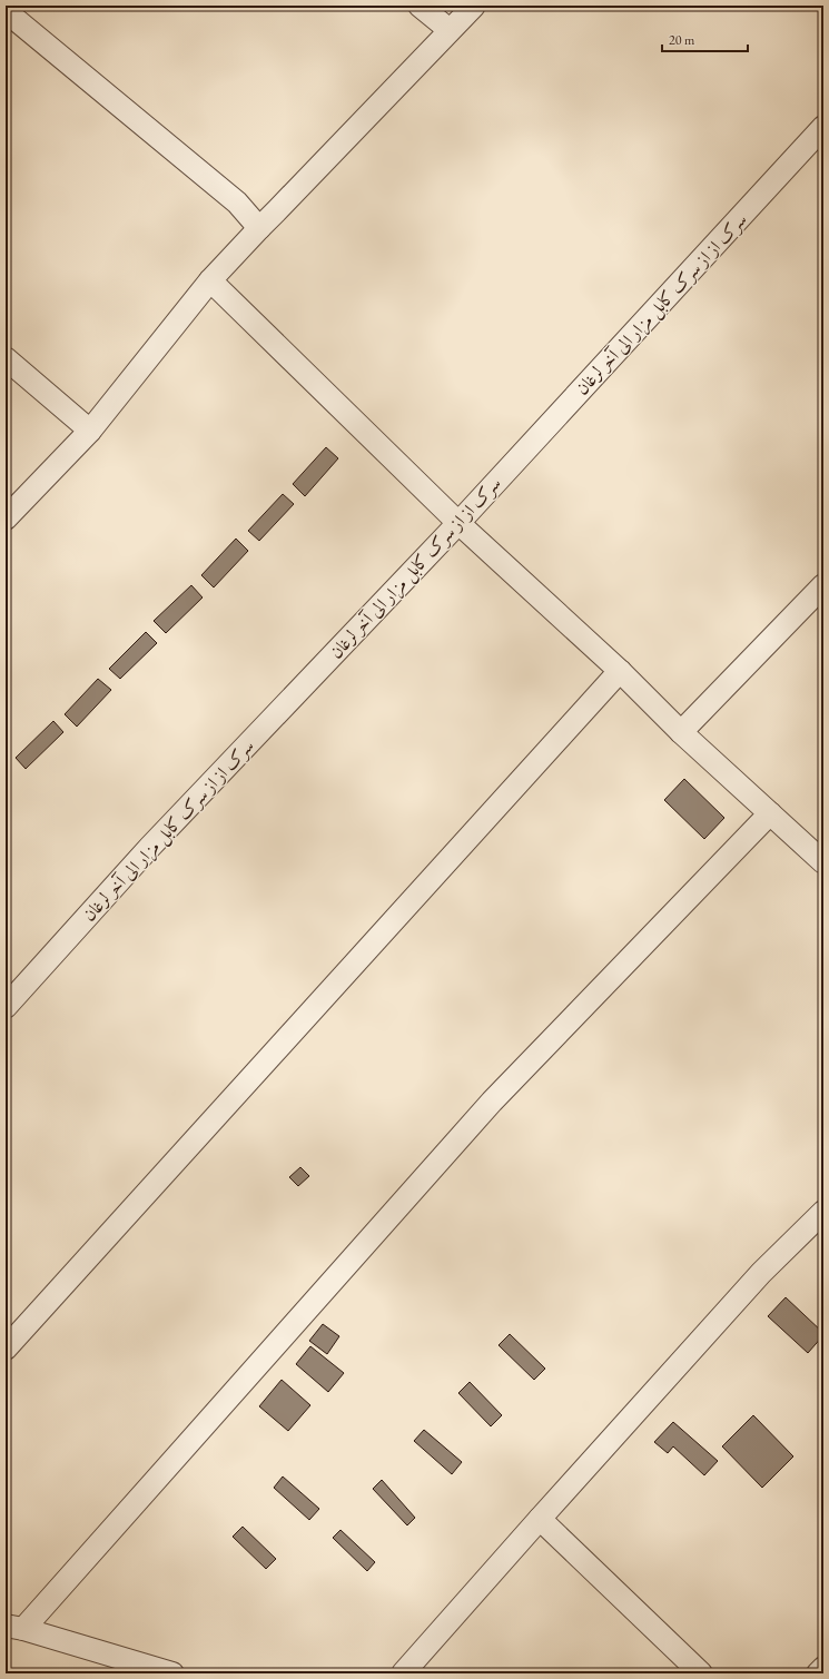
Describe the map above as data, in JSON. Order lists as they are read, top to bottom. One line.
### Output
{"streets":{"street":["سرک از از سرک کابل مزار الی آخر لرغان"]},"scale_bar":"20 m"}
